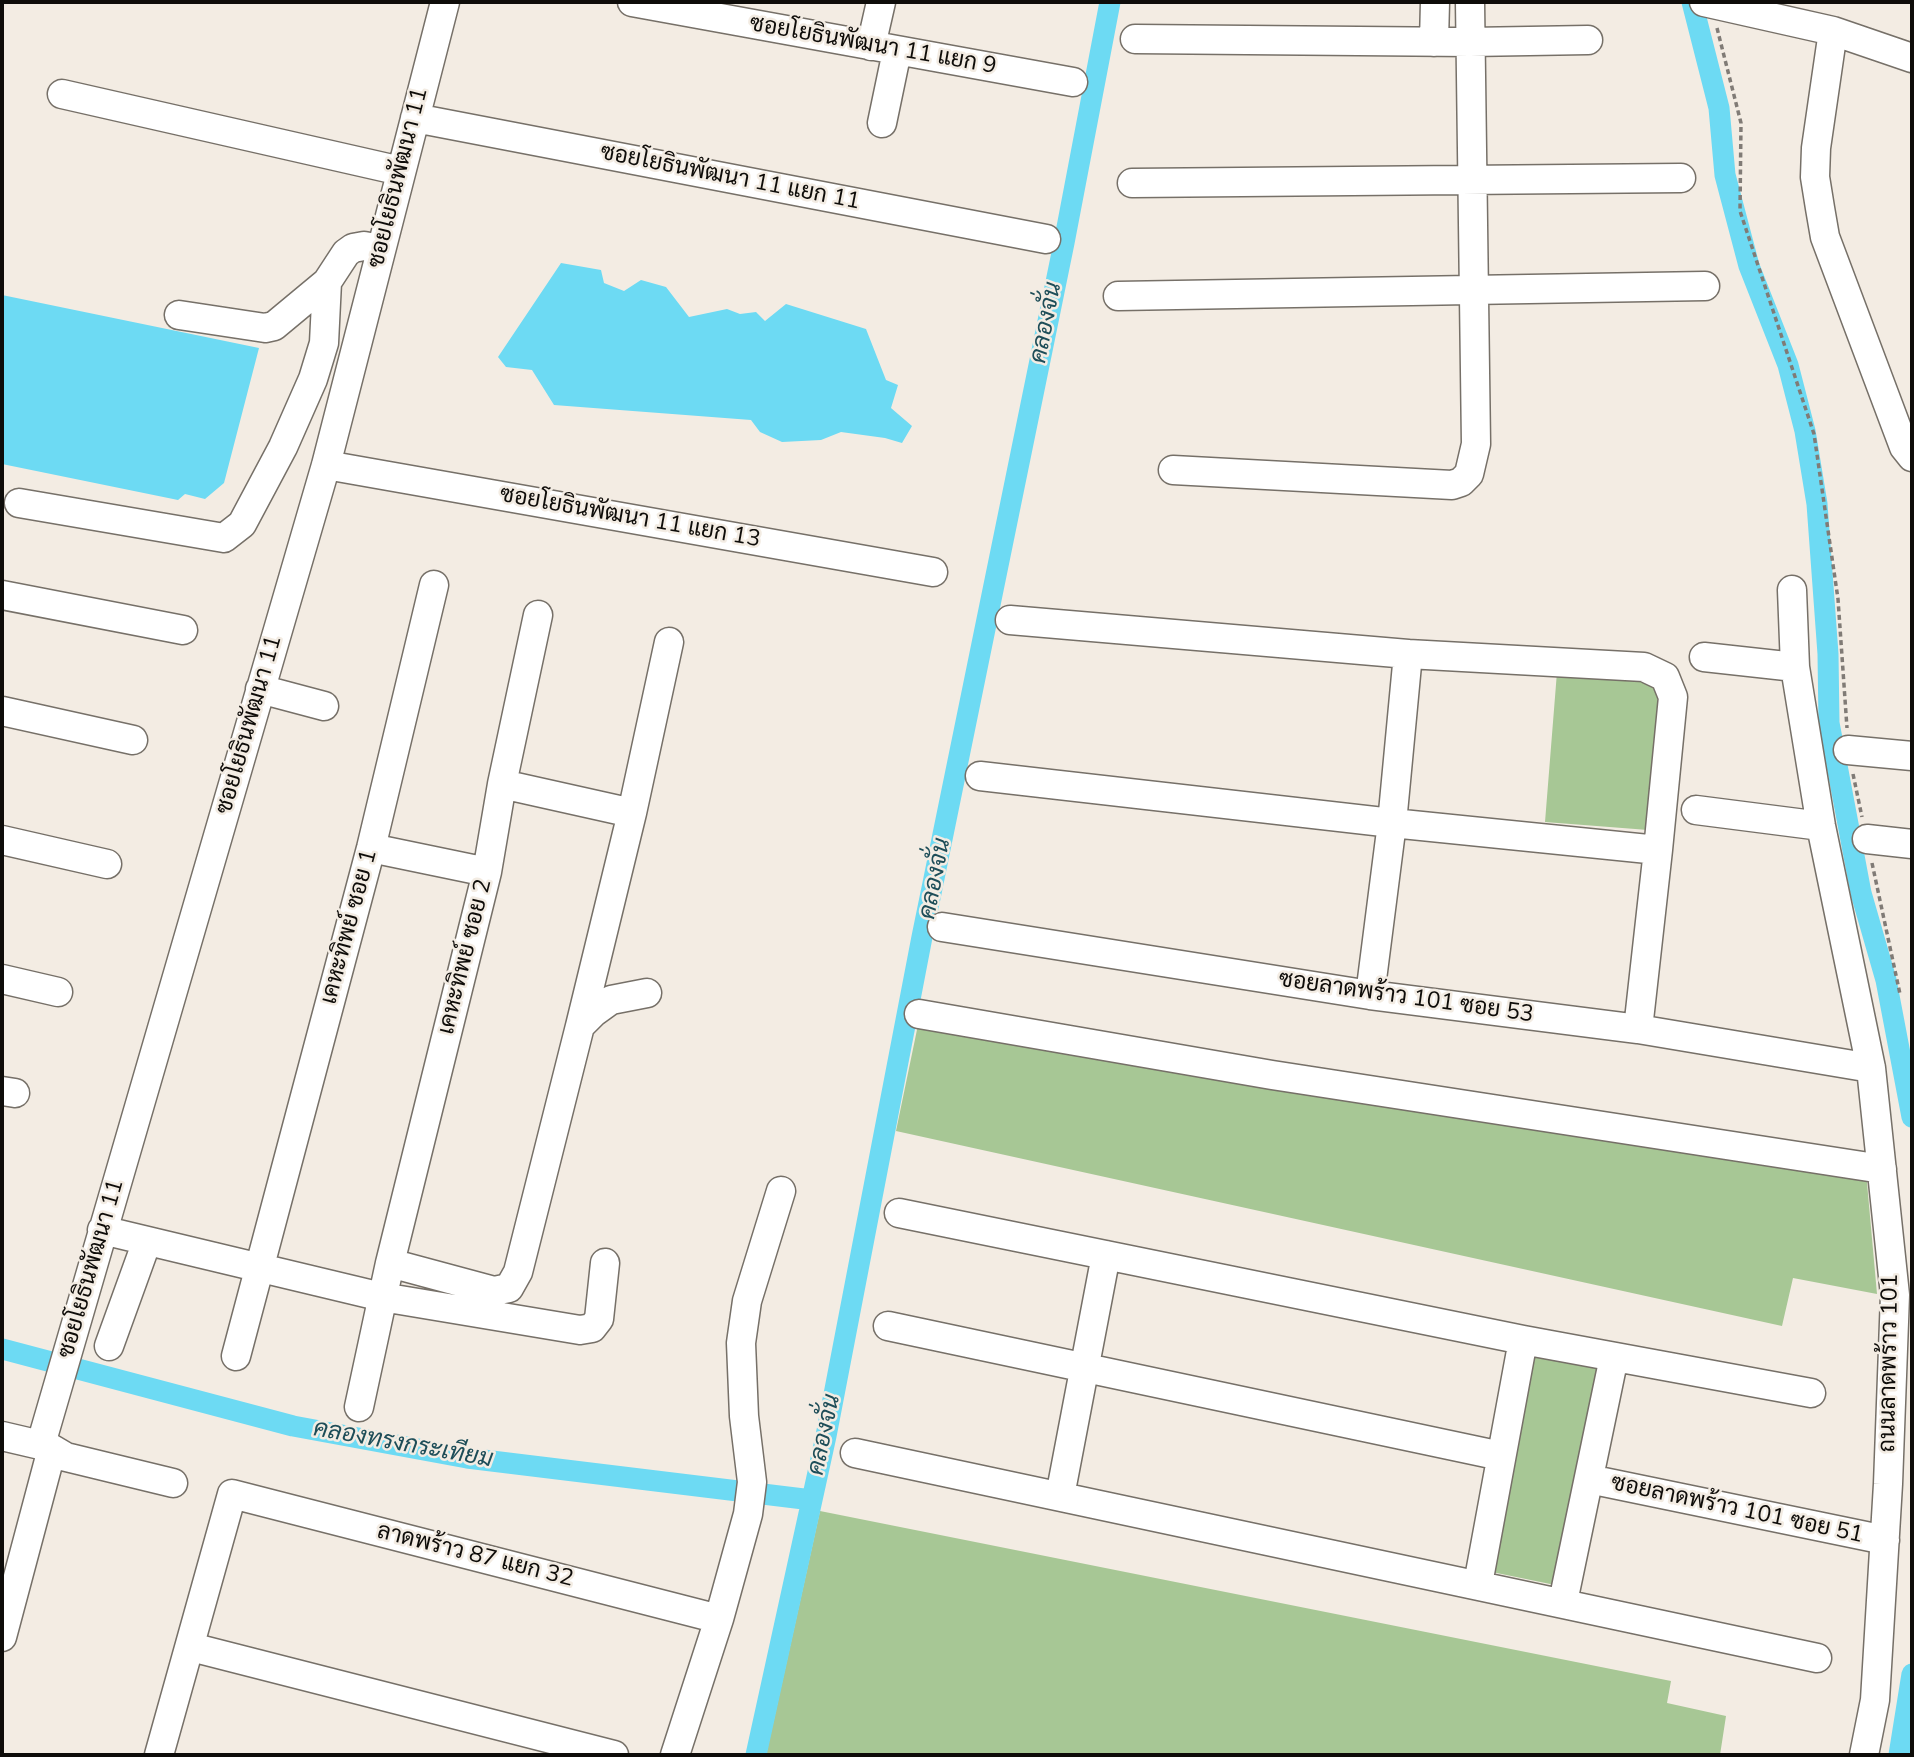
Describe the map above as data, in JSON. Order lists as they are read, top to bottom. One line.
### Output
{"streets":{"street":["ซอยโยธินพัฒนา 11 แยก 9","ซอยโยธินพัฒนา 11","ซอยโยธินพัฒนา 11 แยก 11","ซอยโยธินพัฒนา 11 แยก 13","เคหะทิพย์ ซอย 1","เคหะทิพย์ ซอย 2","ซอยลาดพร้าว 101 ซอย 53","ถนนลาดพร้าว 101","ซอยลาดพร้าว 101 ซอย 51","ลาดพร้าว 87 แยก 32"]},"crossings":[["ซอยโยธินพัฒนา 11","ซอยโยธินพัฒนา 11 แยก 11"],["ซอยโยธินพัฒนา 11","ซอยโยธินพัฒนา 11 แยก 13"],["ซอยลาดพร้าว 101 ซอย 53","ถนนลาดพร้าว 101"],["ถนนลาดพร้าว 101","ซอยลาดพร้าว 101 ซอย 51"]],"water":["คลองจั่น","คลองทรงกระเทียม"]}
